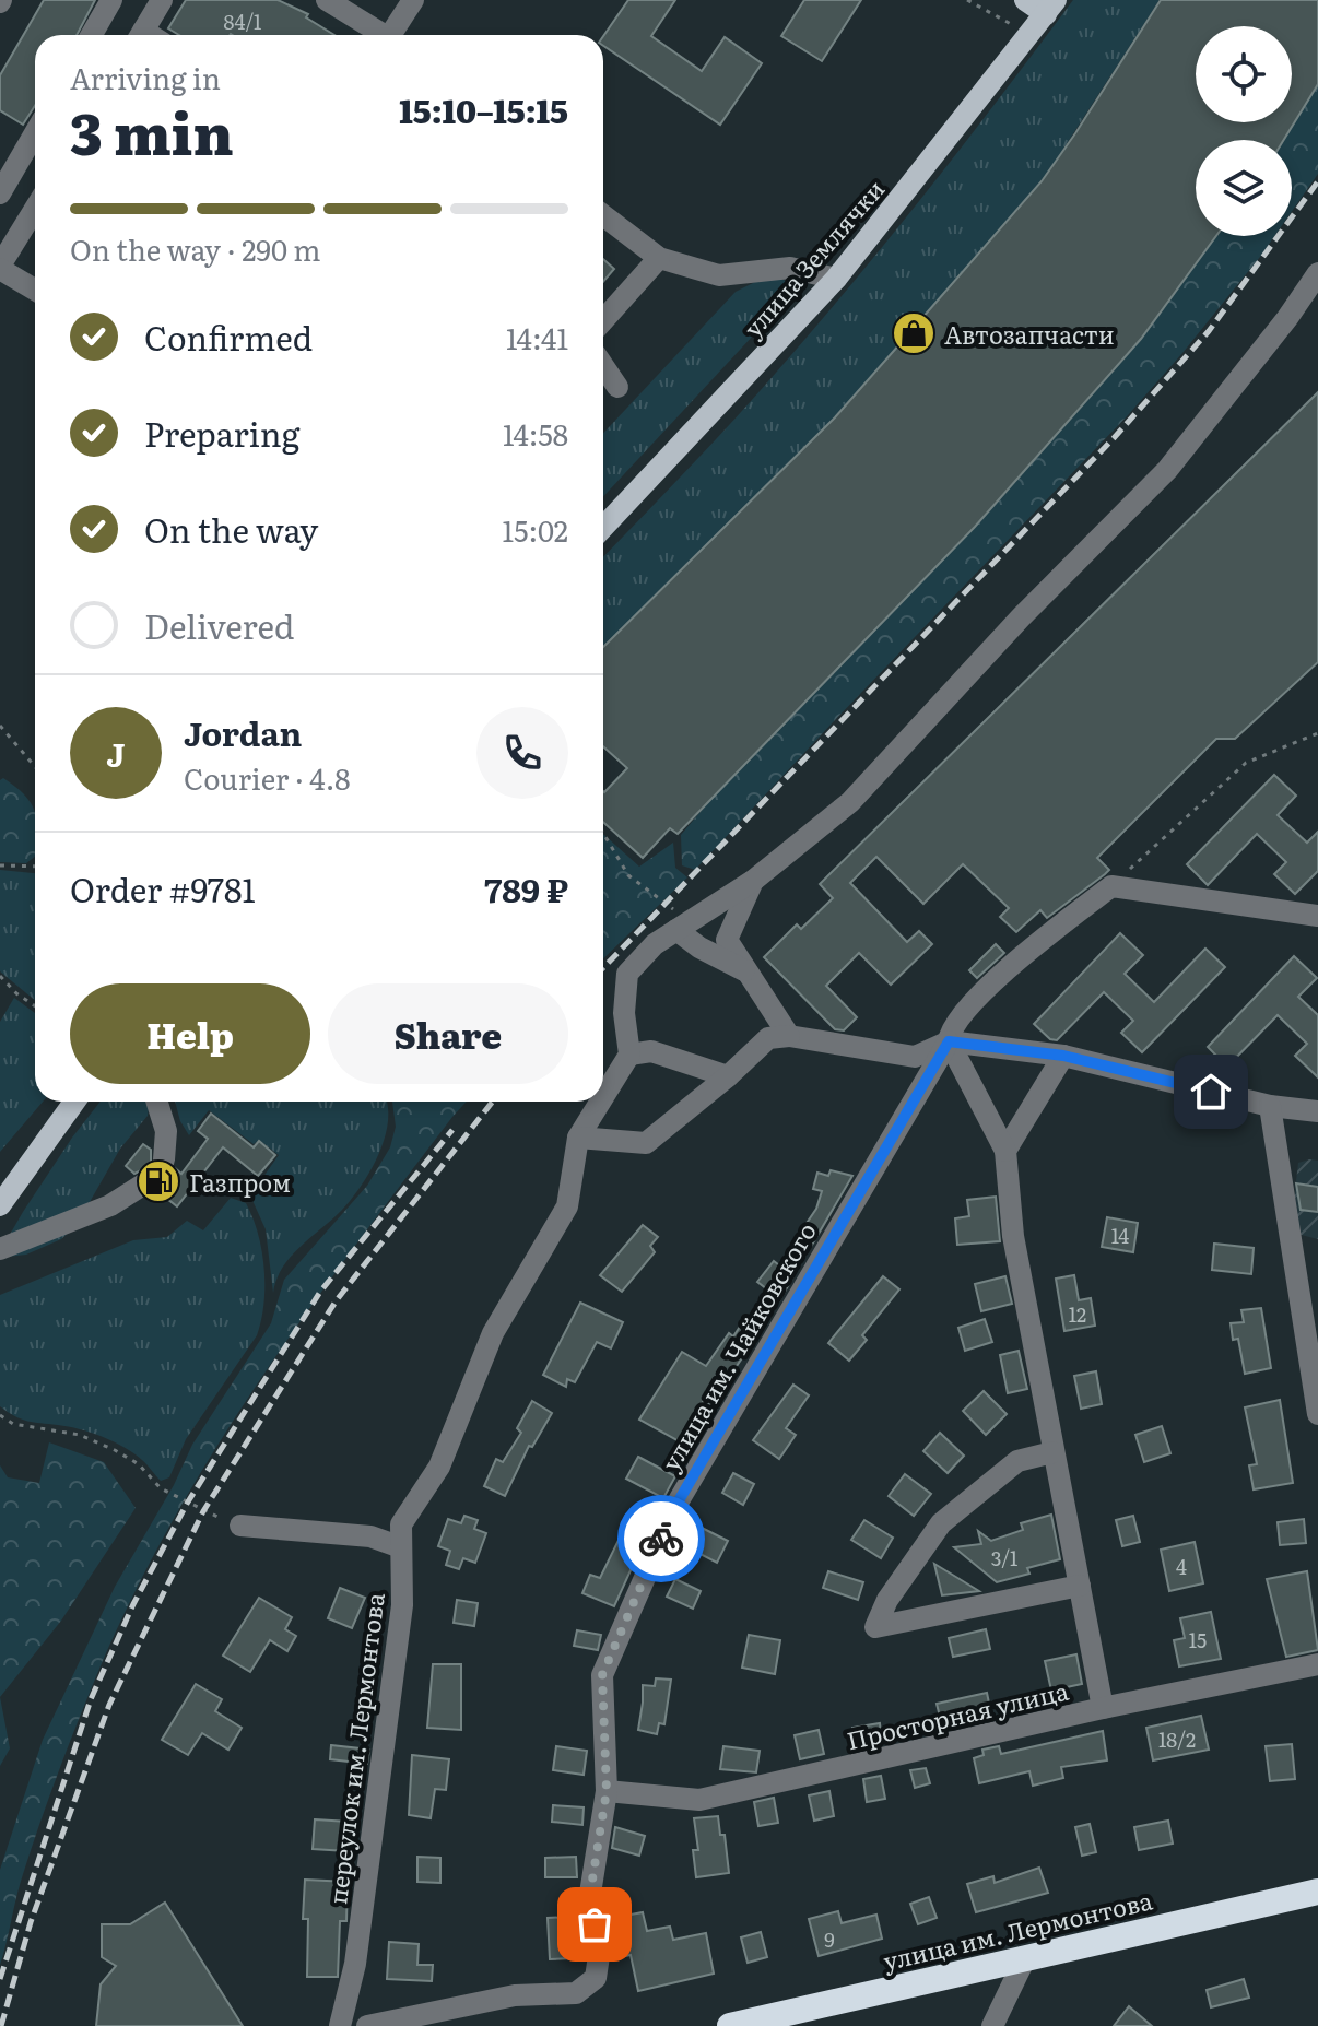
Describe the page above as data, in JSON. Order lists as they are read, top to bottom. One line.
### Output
{"streets":{"highway":["улица им. Лермонтова"],"main road":["улица Землячки"],"street":["улица им. Чайковского","Просторная улица","переулок им. Лермонтова"]},"crossings":[["улица им. Чайковского","Просторная улица"]],"places":{"shop":["Автозапчасти"],"fuel station":["Газпром"]},"house_numbers":["84/1","14","12","3/1","4","15","18/2","9"],"page":{"heading":["3 min","Arriving in","15:10–15:15"],"panel":["Jordan","Courier · 4.8","Order #9781","789 ₽"],"bar":"On the way · 290 m","list":[["Confirmed","14:41"],["Preparing","14:58"],["On the way","15:02"],"Delivered"],"round":"J","buttons":["Help","Share"]}}
